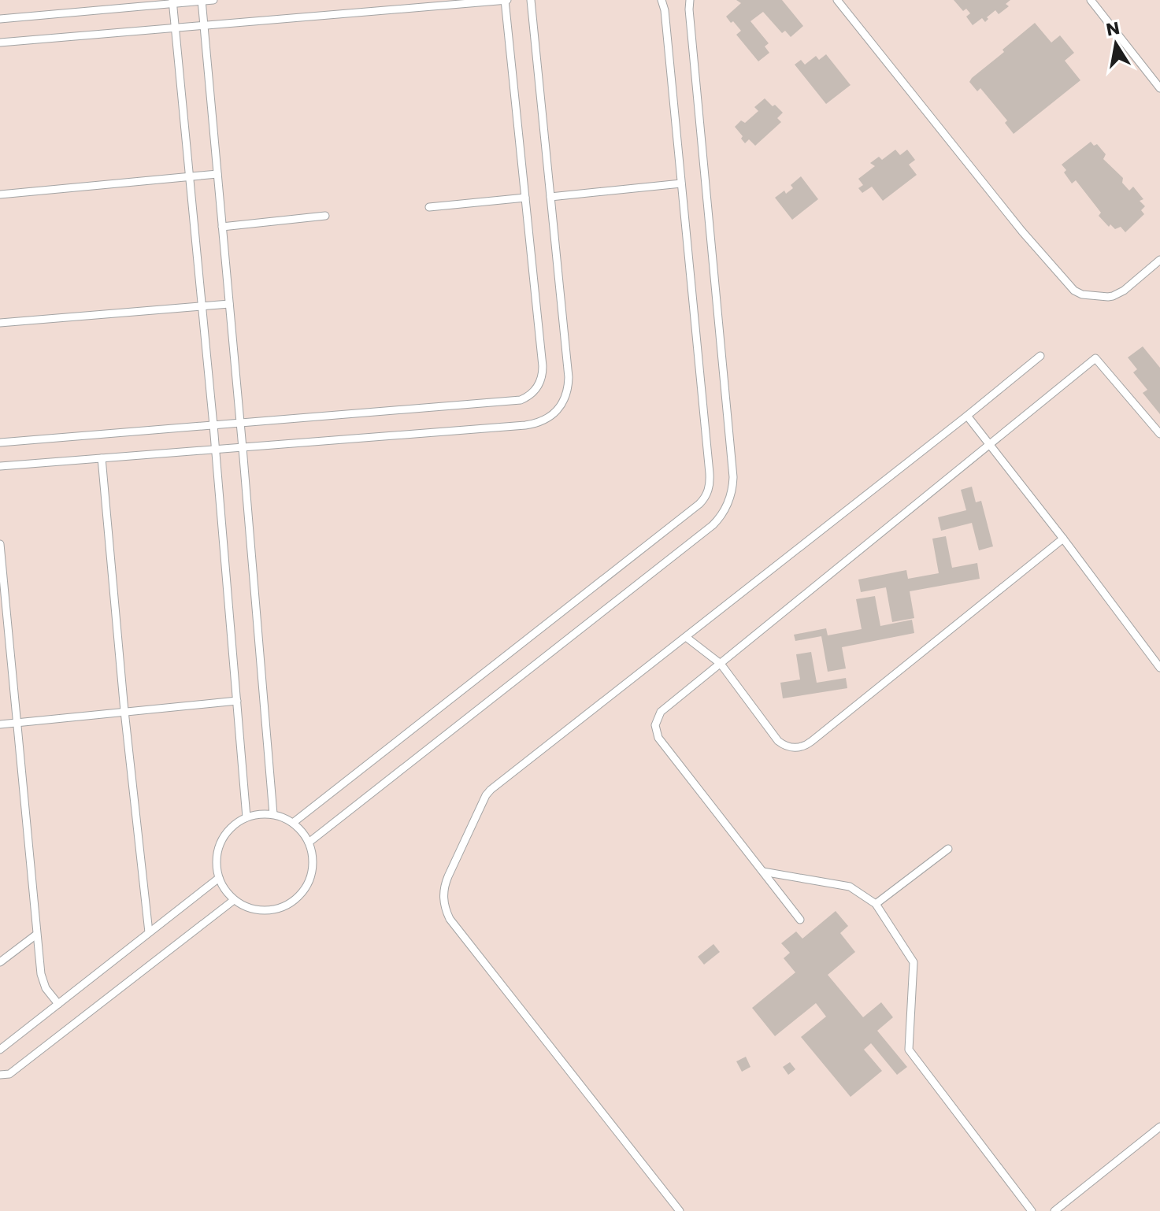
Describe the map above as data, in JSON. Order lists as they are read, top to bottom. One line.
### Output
{"north":"top"}
